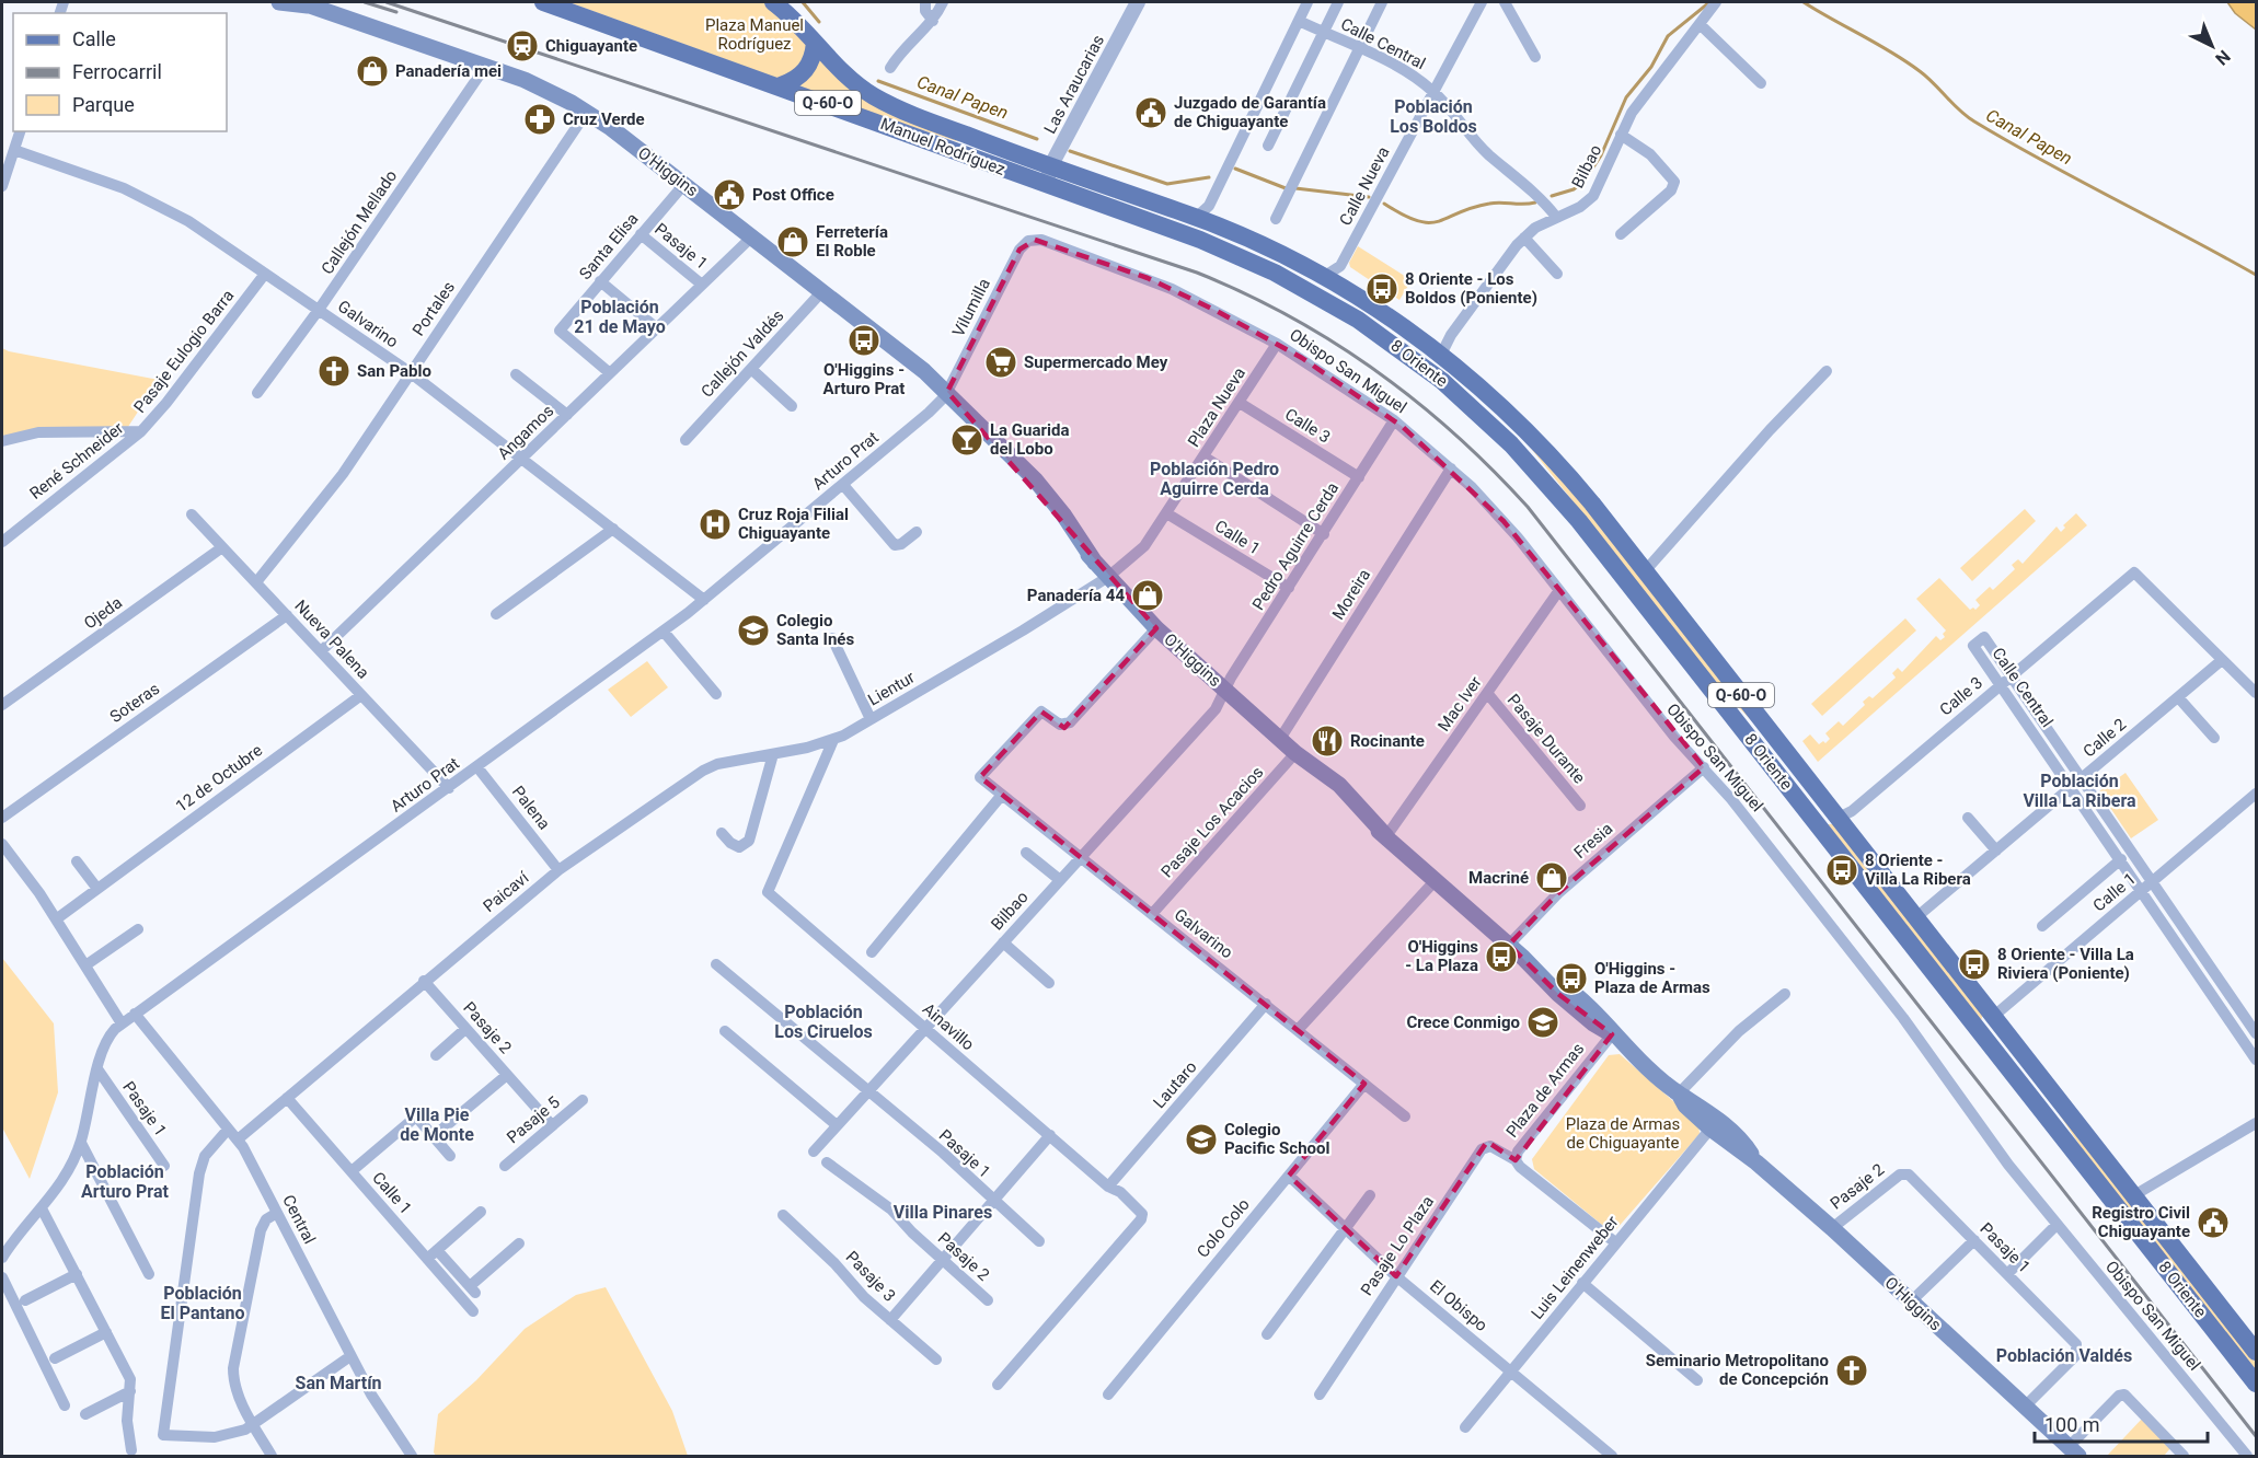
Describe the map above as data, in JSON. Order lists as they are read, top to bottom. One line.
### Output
{"streets":{"main road":["Q-60-O","Manuel Rodríguez","O'Higgins","8 Oriente"],"street":["Calle Central","Las Araucarias","Bilbao","Calle Nueva","Callejón Mellado","Santa Elisa","Pasaje 1","Vilumilla","Portales","Galvarino","Pasaje Eulogio Barra","Callejón Valdés","Obispo San Miguel","Plaza Nueva","Calle 3","Angamos","René Schneider","Arturo Prat","Calle 1","Pedro Aguirre Cerda","Moreira","Ojeda","Nueva Palena","Lientur","Soteras","Mac Iver","Calle 2","Pasaje Durante","12 de Octubre","Palena","Pasaje Los Acacios","Fresia","Paicaví","Ainavillo","Pasaje 2","Lautaro","Plaza de Armas","Pasaje 5","Central","Colo Colo","Pasaje Lo Plaza","Luis Leinenweber","Pasaje 3","El Obispo"]},"crossings":[["Calle Central","Bilbao"],["Calle Central","Calle Nueva"],["Calle Central","Calle 3"],["Calle Central","Calle 1"],["Calle Central","Calle 2"],["Las Araucarias","Manuel Rodríguez"],["Las Araucarias","8 Oriente"],["Manuel Rodríguez","8 Oriente"],["Bilbao","O'Higgins"],["Bilbao","Pasaje 1"],["Bilbao","Galvarino"],["Bilbao","8 Oriente"],["Bilbao","Pedro Aguirre Cerda"],["Bilbao","Ainavillo"],["O'Higgins","Callejón Mellado"],["O'Higgins","Santa Elisa"],["O'Higgins","Pasaje 1"],["O'Higgins","Vilumilla"],["O'Higgins","Portales"],["O'Higgins","Galvarino"],["O'Higgins","Callejón Valdés"],["O'Higgins","Plaza Nueva"],["O'Higgins","Angamos"],["O'Higgins","Arturo Prat"],["O'Higgins","Pedro Aguirre Cerda"],["O'Higgins","Moreira"],["O'Higgins","Lientur"],["O'Higgins","Mac Iver"],["O'Higgins","Pasaje Los Acacios"],["O'Higgins","Fresia"],["O'Higgins","Pasaje 2"],["O'Higgins","Plaza de Armas"],["O'Higgins","Luis Leinenweber"],["Calle Nueva","8 Oriente"],["Callejón Mellado","Galvarino"],["Santa Elisa","Pasaje 1"],["Santa Elisa","Angamos"],["Pasaje 1","Angamos"],["Pasaje 1","Arturo Prat"],["Pasaje 1","Pasaje 2"],["Vilumilla","Obispo San Miguel"],["Vilumilla","Arturo Prat"],["Portales","Galvarino"],["Portales","Nueva Palena"],["Galvarino","Pasaje Eulogio Barra"],["Galvarino","Angamos"],["Galvarino","Arturo Prat"],["Galvarino","Pasaje Los Acacios"],["Galvarino","Lautaro"],["Galvarino","Colo Colo"],["Pasaje Eulogio Barra","René Schneider"],["8 Oriente","Calle 3"],["8 Oriente","Calle 1"],["8 Oriente","Calle 2"],["Obispo San Miguel","Plaza Nueva"],["Obispo San Miguel","Pedro Aguirre Cerda"],["Obispo San Miguel","Moreira"],["Obispo San Miguel","Mac Iver"],["Obispo San Miguel","Fresia"],["Plaza Nueva","Calle 3"],["Plaza Nueva","Calle 1"],["Plaza Nueva","Lientur"],["Calle 3","Pedro Aguirre Cerda"],["Calle 3","Calle 2"],["Angamos","Nueva Palena"],["Arturo Prat","Nueva Palena"],["Arturo Prat","Palena"],["Arturo Prat","Central"],["Calle 1","Pedro Aguirre Cerda"],["Calle 1","Paicaví"],["Ojeda","Nueva Palena"],["Nueva Palena","Soteras"],["Nueva Palena","12 de Octubre"],["Lientur","Paicaví"],["Lientur","Ainavillo"],["Mac Iver","Pasaje Durante"],["Palena","Paicaví"],["Paicaví","Ainavillo"],["Paicaví","Pasaje 2"],["Paicaví","Central"],["Ainavillo","Lautaro"],["Pasaje 2","Pasaje 5"],["Plaza de Armas","Pasaje Lo Plaza"],["Plaza de Armas","Luis Leinenweber"],["Colo Colo","El Obispo"],["Pasaje Lo Plaza","El Obispo"],["Luis Leinenweber","El Obispo"]],"districts":["Población Los Boldos","Población 21 de Mayo","Población Pedro Aguirre Cerda","Población Villa La Ribera","Población Los Ciruelos","Villa Pie de Monte","Población Arturo Prat","Villa Pinares","Población El Pantano","Población Valdés","San Martín"],"water":["Canal Papen"],"parks":["Plaza Manuel Rodríguez","Plaza de Armas de Chiguayante"],"places":{"station":["Chiguayante"],"shop":["Panadería mei","Ferretería El Roble","Panadería 44","Macriné"],"public building":["Juzgado de Garantía de Chiguayante","Post Office","Registro Civil Chiguayante"],"pharmacy":["Cruz Verde"],"bus stop":["8 Oriente - Los Boldos (Poniente)","O'Higgins - Arturo Prat","8 Oriente - Villa La Ribera","O'Higgins - La Plaza","8 Oriente - Villa La Riviera (Poniente)","O'Higgins - Plaza de Armas"],"supermarket":["Supermercado Mey"],"church":["San Pablo","Seminario Metropolitano de Concepción"],"bar":["La Guarida del Lobo"],"hospital":["Cruz Roja Filial Chiguayante"],"school or university":["Colegio Santa Inés","Crece Conmigo","Colegio Pacific School"],"restaurant":["Rocinante"]},"legend":["Calle","Ferrocarril","Parque"],"scale_bar":"100 m","north":"bottom right"}
